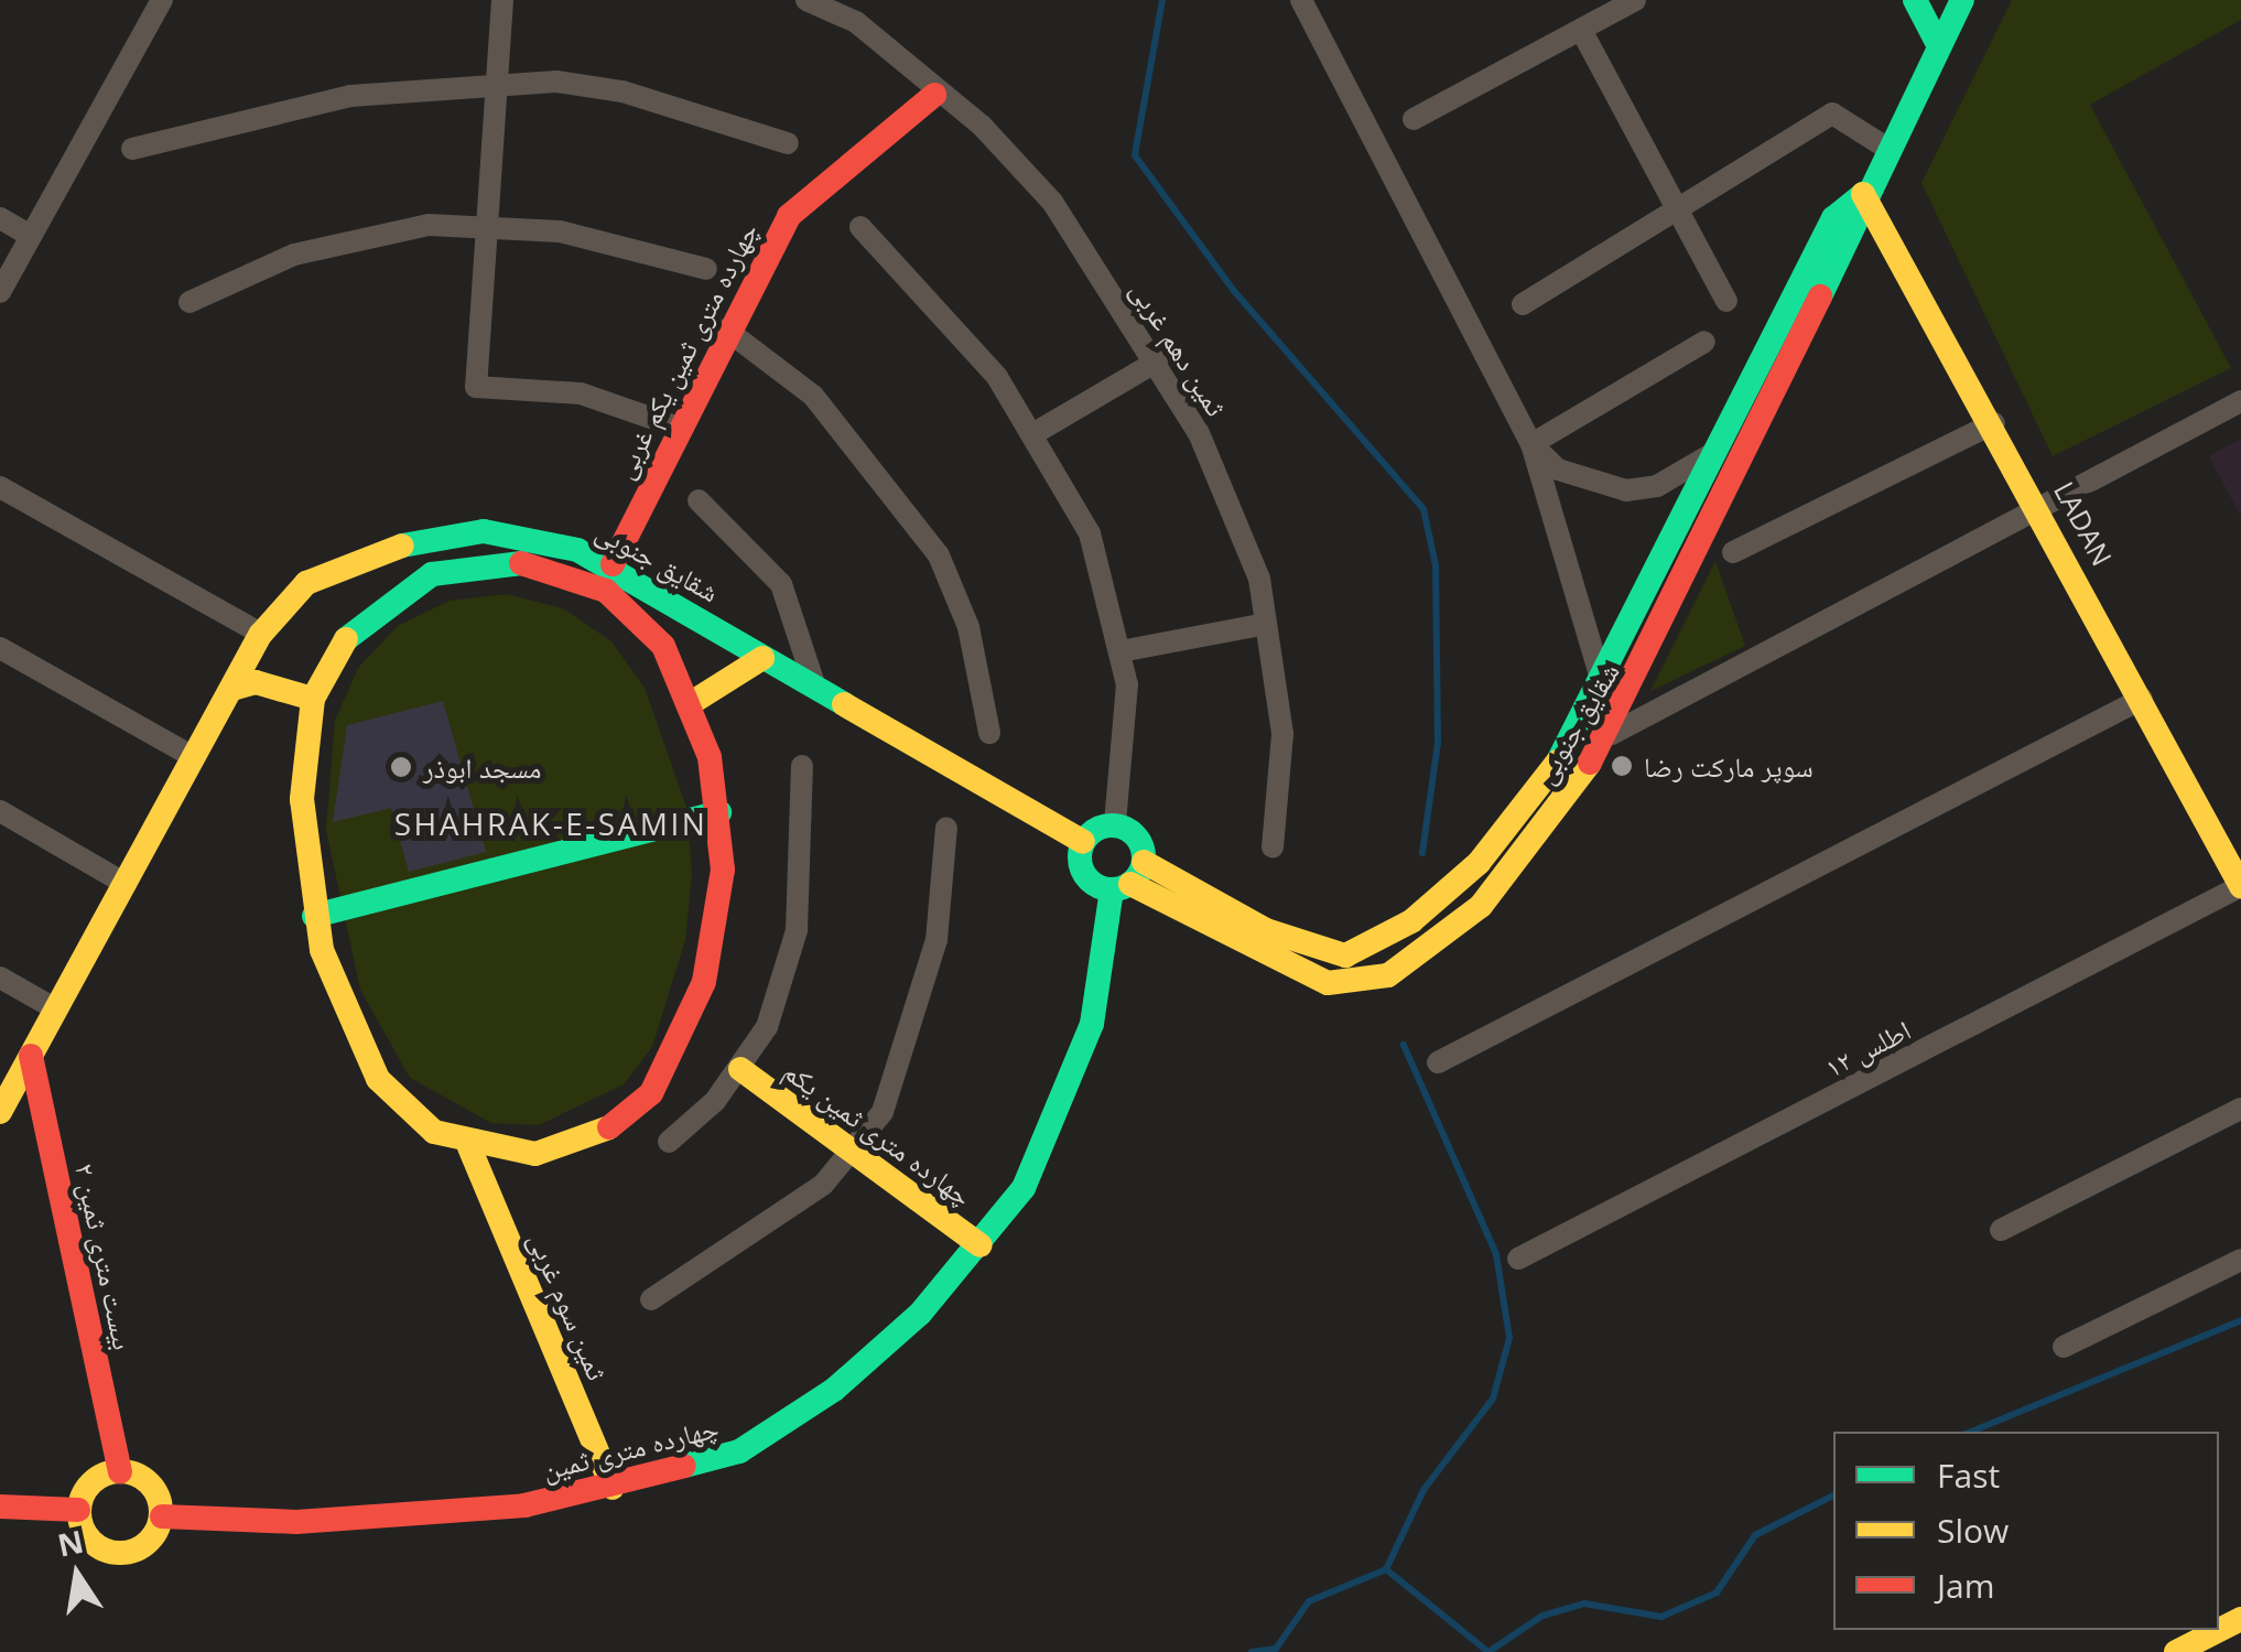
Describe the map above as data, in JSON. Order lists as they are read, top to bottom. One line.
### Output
{"streets":{"street":["ثمین دهم غربی","چهارده متری ثمین یکم غربی","LADAN","شقایق جنوبی","اطلس ۱۲","چهارده متری ثمین یکم","بیست متری ثمین ۲","ثمین سوم غربی","چهارده متری ثمین"]},"crossings":[["ثمین دهم غربی","چهارده متری ثمین یکم غربی"],["چهارده متری ثمین یکم غربی","شقایق جنوبی"],["LADAN","شقایق جنوبی"],["LADAN","اطلس ۱۲"],["شقایق جنوبی","بیست متری ثمین ۲"],["شقایق جنوبی","چهارده متری ثمین"],["چهارده متری ثمین یکم","چهارده متری ثمین"],["بیست متری ثمین ۲","چهارده متری ثمین"],["ثمین سوم غربی","چهارده متری ثمین"]],"districts":["SHAHRAK-E-SAMIN"],"places":["سوپر مارکت رضا","مسجد ابوذر"],"legend":["Fast","Slow","Jam"],"north":"top"}
